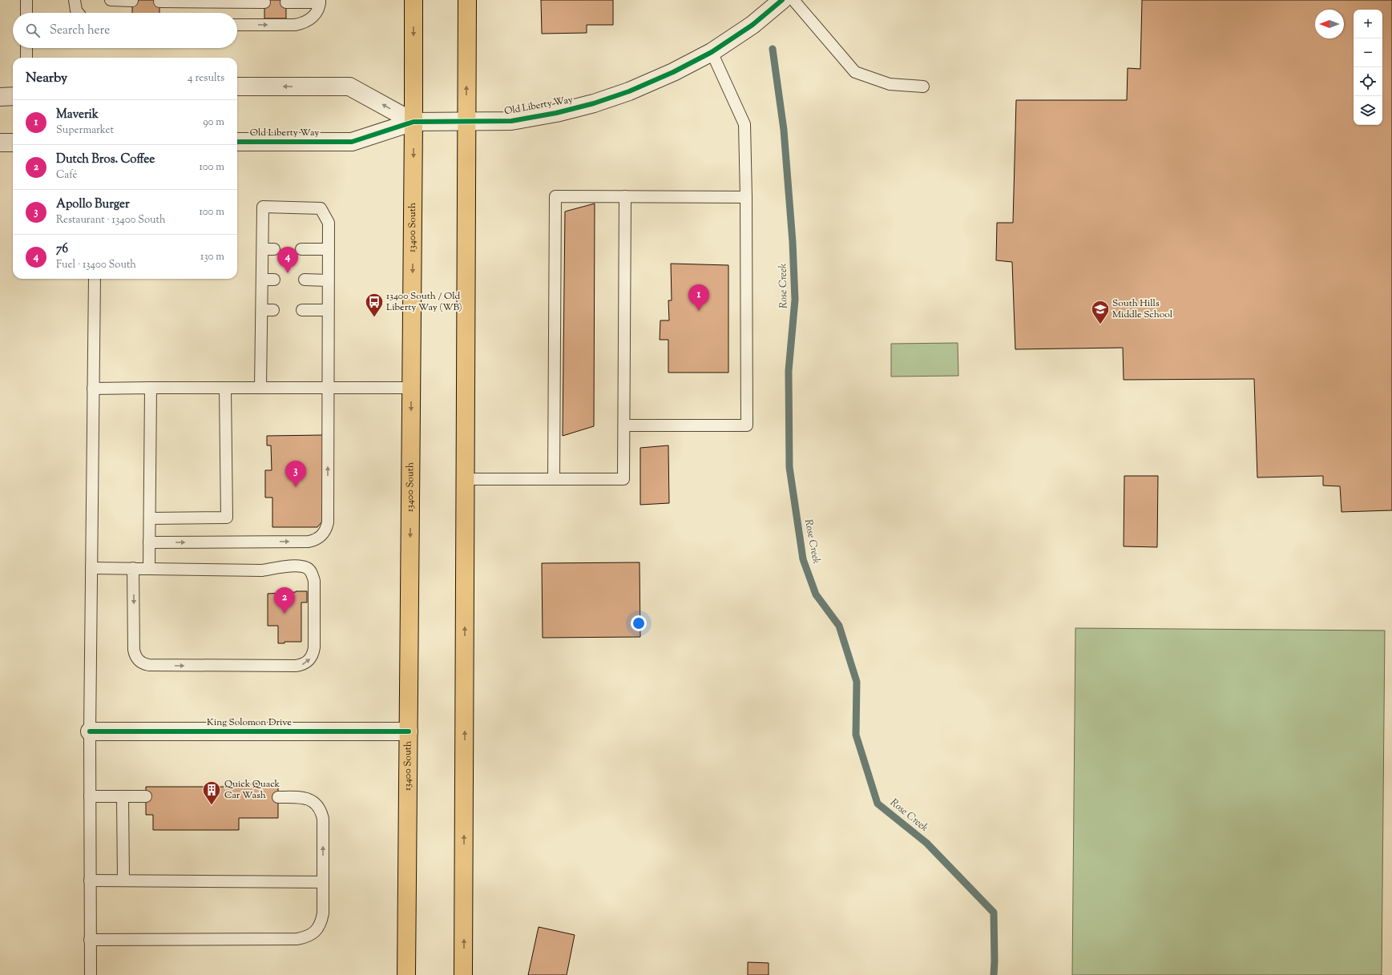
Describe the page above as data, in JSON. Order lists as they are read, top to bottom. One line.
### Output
{"streets":{"main road":["13400 South"],"street":["Old Liberty Way","King Solomon Drive"]},"crossings":[["Old Liberty Way","13400 South"],["13400 South","King Solomon Drive"]],"water":["Rose Creek"],"places":{"bus stop":["13400 South / Old Liberty Way (WB)"],"school or university":["South Hills Middle School"],"building":["Quick Quack Car Wash"]},"north":"left","page":{"map_buttons":["+","−"],"search":"Search here","heading":["Nearby","4 results"],"list":[{"mark":"1","name":"Maverik","note":"Supermarket","value":"90 m"},{"mark":"2","name":"Dutch Bros. Coffee","note":"Café","value":"100 m"},{"mark":"3","name":"Apollo Burger","note":"Restaurant · 13400 South","value":"100 m"},{"mark":"4","name":"76","note":"Fuel · 13400 South","value":"130 m"}],"pins":["4","1","3","2"]}}
